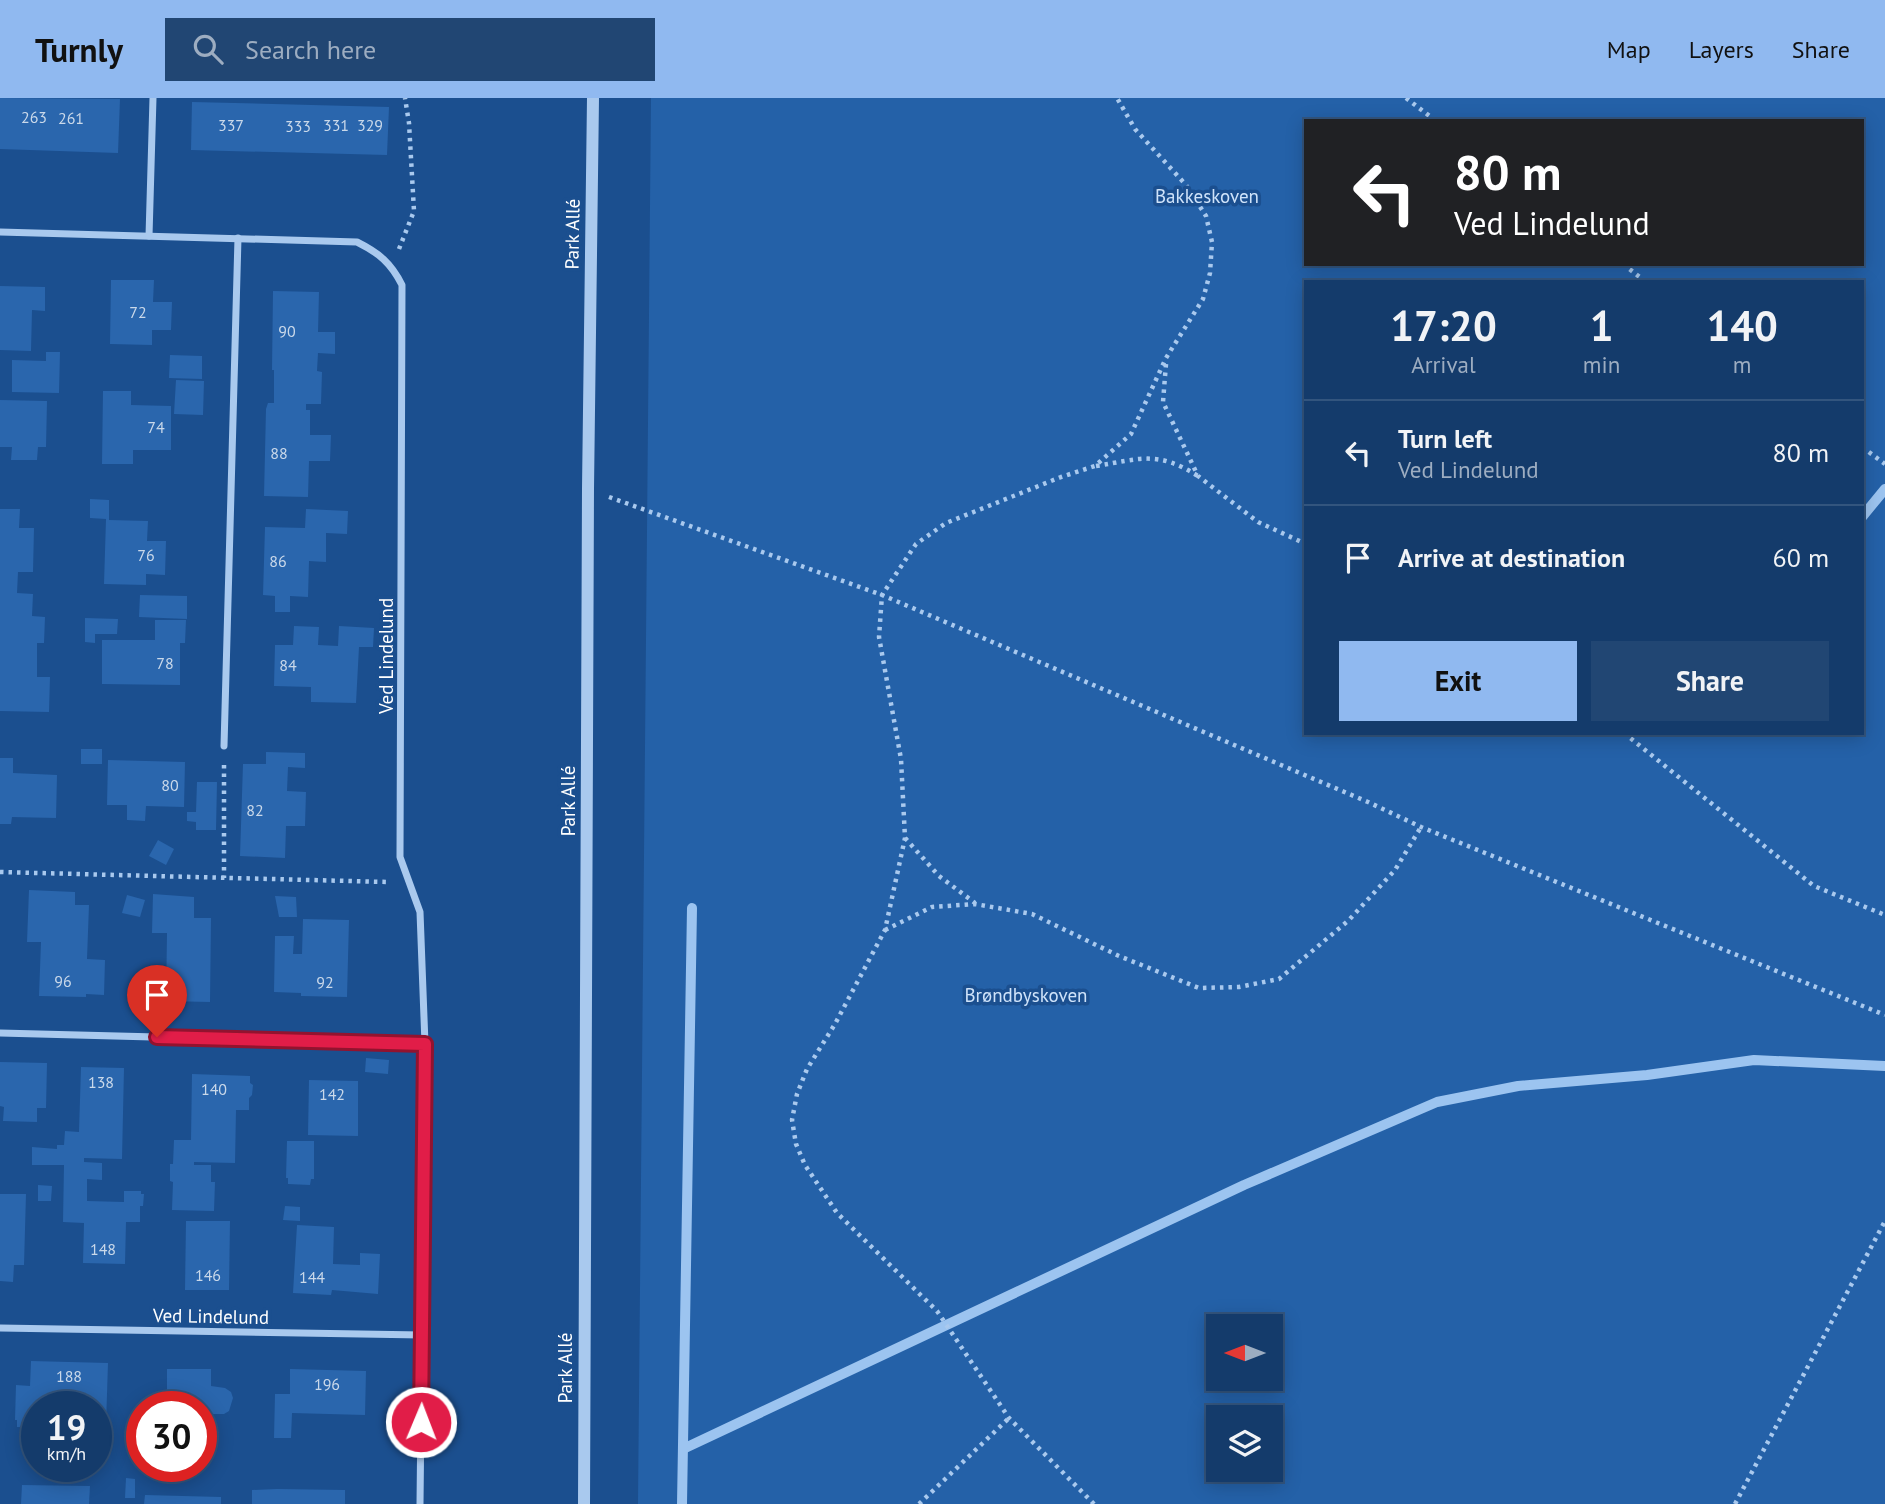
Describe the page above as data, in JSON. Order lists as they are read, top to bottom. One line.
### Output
{"streets":{"street":["Park Allé","Ved Lindelund"]},"parks":["Bakkeskoven","Brøndbyskoven"],"house_numbers":["263","261","337","331","329","333","72","90","74","88","76","86","78","84","80","82","96","92","138","140","142","148","146","144","188","196"],"north":"left","page":{"header":"Turnly","search":"Search here","nav":["Map","Layers","Share"],"turn":["80 m","Ved Lindelund"],"eta":["17:20","Arrival","1","min","140","m"],"list":[{"name":"Turn left","note":"Ved Lindelund","value":"80 m"},{"name":"Arrive at destination","value":"60 m"}],"buttons":["Exit","Share"],"speed":"19 km/h","limit":"30"}}
